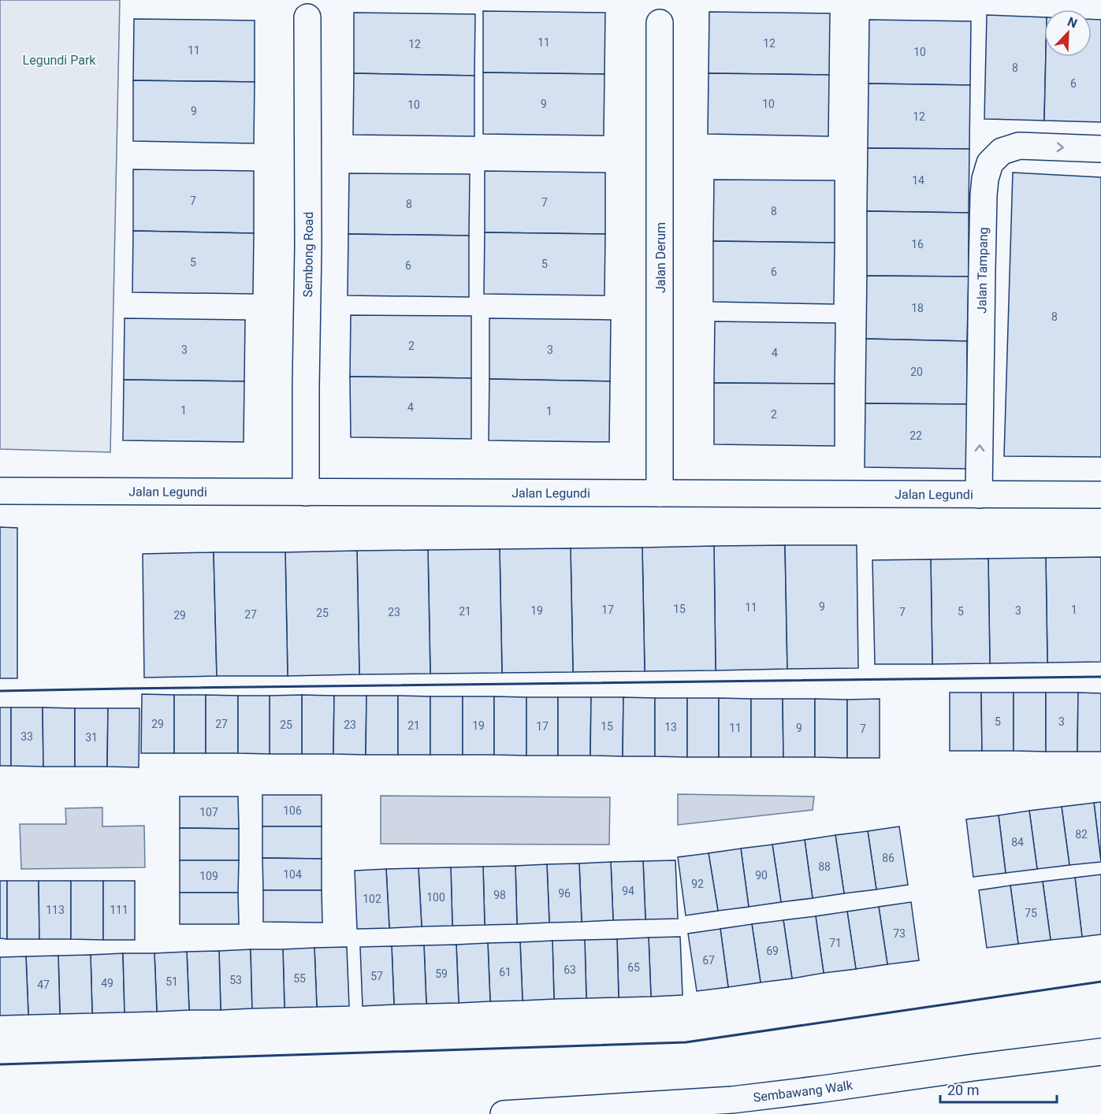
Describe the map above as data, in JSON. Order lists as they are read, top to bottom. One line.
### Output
{"streets":{"street":["Sembong Road","Jalan Derum","Jalan Tampang","Jalan Legundi","Sembawang Walk"]},"crossings":[["Sembong Road","Jalan Legundi"],["Jalan Derum","Jalan Legundi"],["Jalan Tampang","Jalan Legundi"]],"one_way":["Jalan Tampang"],"parks":["Legundi Park"],"house_numbers":["11","12","12","11","10","8","6","9","10","10","9","12","14","7","7","8","8","16","5","5","6","6","18","8","2","3","3","4","20","4","1","1","2","22","9","11","15","17","1","19","3","21","5","23","7","25","27","29","5","3","29","27","25","23","21","19","17","15","13","11","9","7","33","31","106","107","82","84","86","88","104","90","109","92","94","96","98","100","102","113","111","75","73","71","69","67","65","63","61","59","57","55","53","51","49","47"],"scale_bar":"20 m","north":"top right"}
